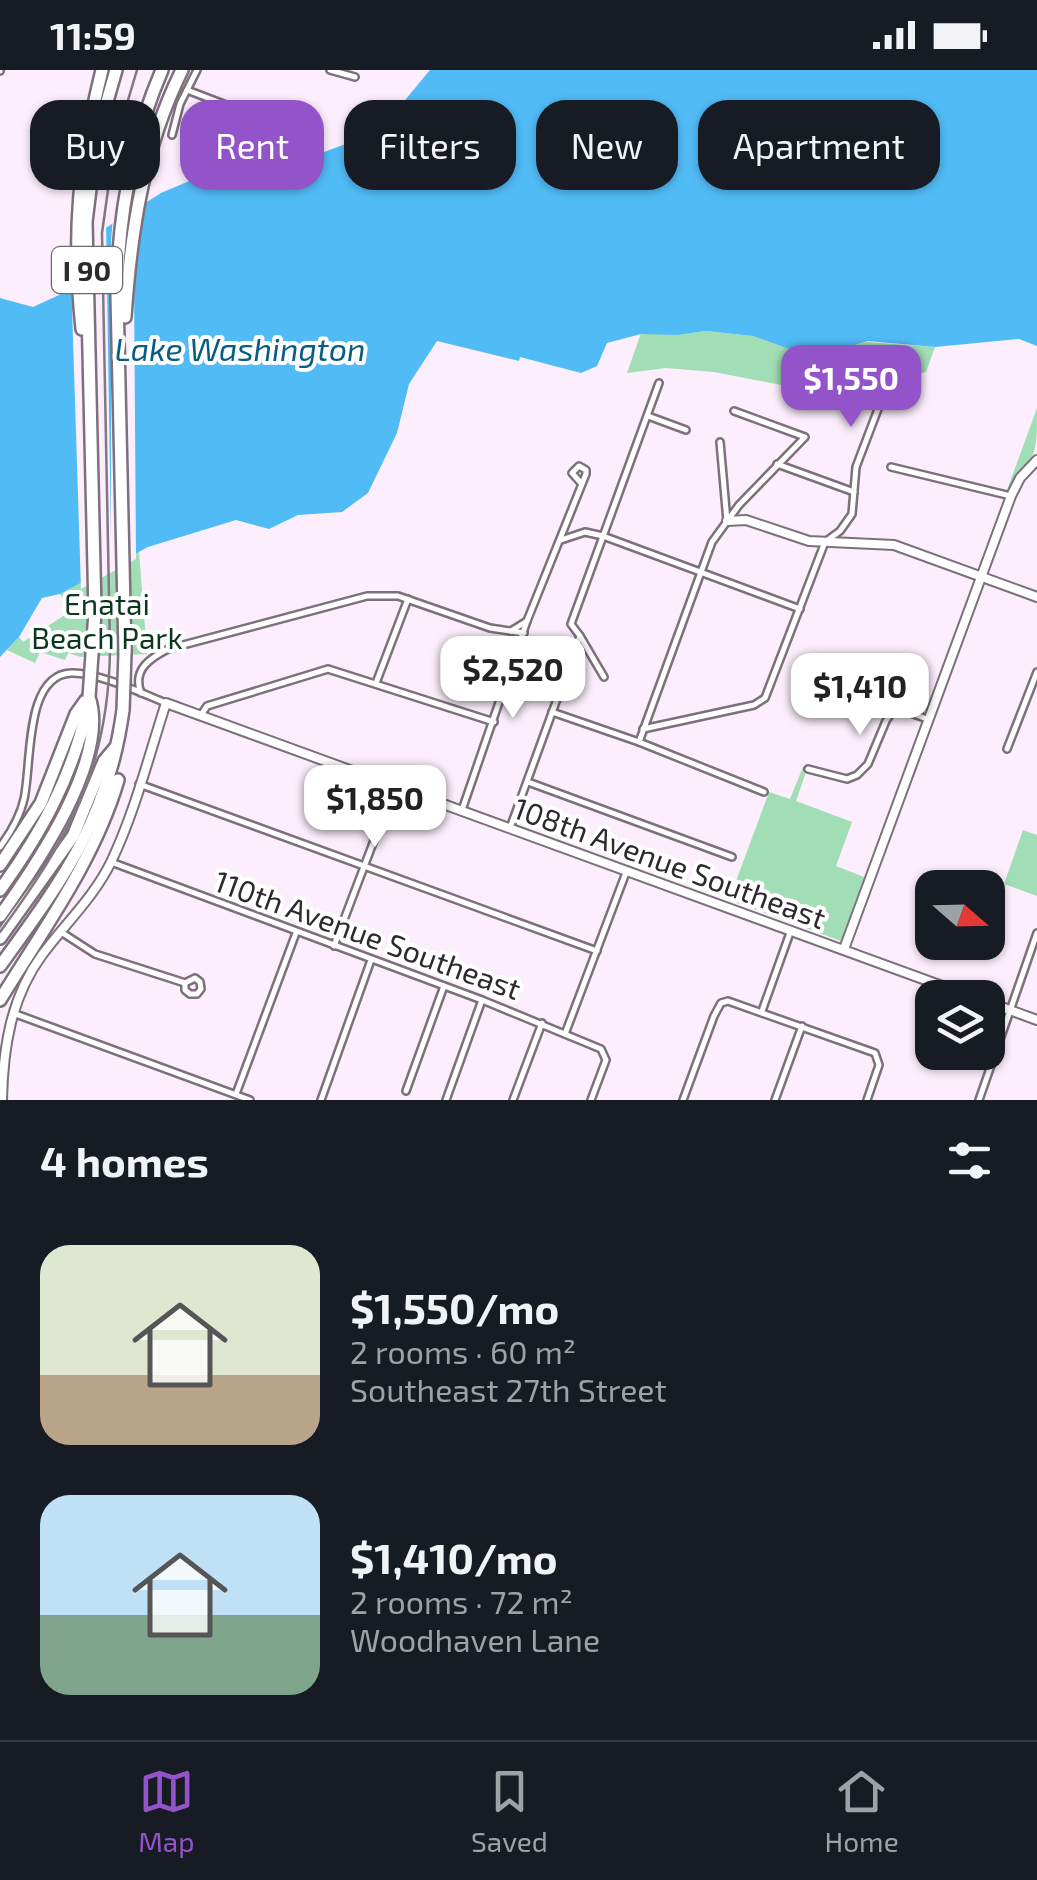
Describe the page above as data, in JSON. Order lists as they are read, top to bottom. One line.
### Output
{"streets":{"highway":["I 90"],"street":["108th Avenue Southeast","110th Avenue Southeast"]},"water":["Lake Washington"],"parks":["Enatai Beach Park"],"north":"right","page":{"status":"11:59","chip":["Buy","Rent","Filters","New","Apartment"],"price":["$1,550","$2,520","$1,410","$1,850"],"heading":"4 homes","list":[{"name":"$1,550/mo","note":"2 rooms · 60 m² · Southeast 27th Street"},{"name":"$1,410/mo","note":"2 rooms · 72 m² · Woodhaven Lane"}],"tabs":["Map","Saved","Home"]}}
